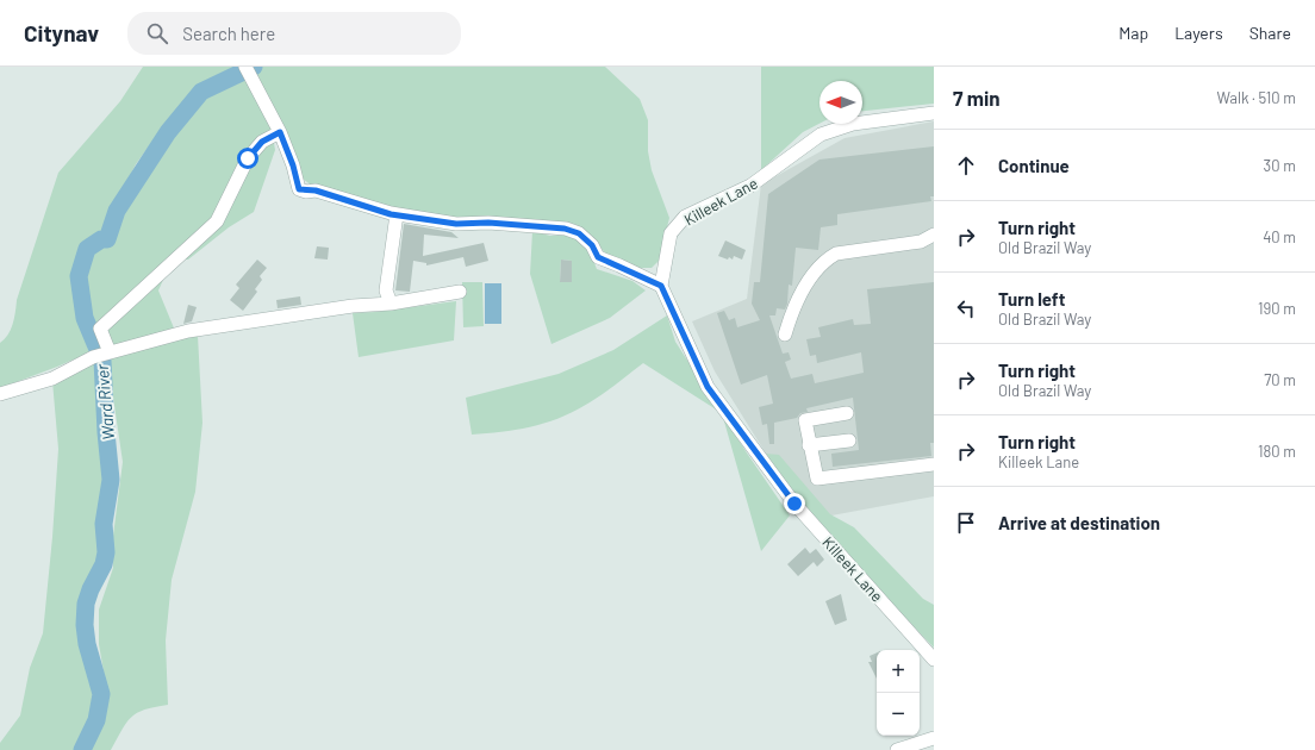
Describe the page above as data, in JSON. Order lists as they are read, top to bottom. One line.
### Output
{"streets":{"street":["Killeek Lane"]},"water":["Ward River"],"north":"left","page":{"header":"Citynav","search":"Search here","nav":["Map","Layers","Share"],"heading":["7 min","Walk · 510 m"],"list":[["Continue","30 m"],["Turn right","Old Brazil Way","40 m"],["Turn left","Old Brazil Way","190 m"],["Turn right","Old Brazil Way","70 m"],["Turn right","Killeek Lane","180 m"],"Arrive at destination"],"map_buttons":["+","−"]}}
